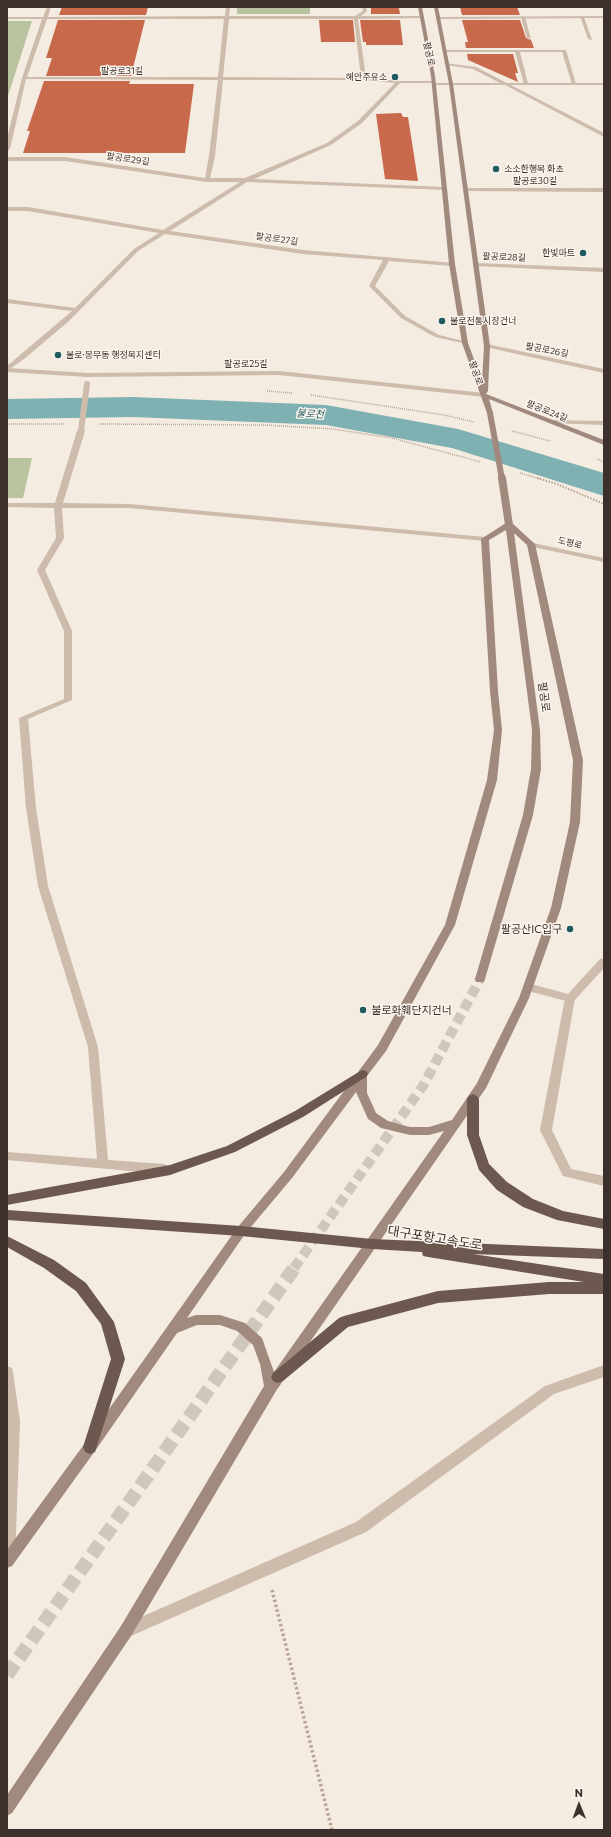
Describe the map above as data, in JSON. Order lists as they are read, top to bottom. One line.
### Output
{"streets":{"highway":["대구포항고속도로"],"main road":["팔공로","팔공로24길"],"street":["팔공로31길","팔공로29길","팔공로30길","팔공로27길","팔공로28길","팔공로26길","팔공로25길","도평로"]},"crossings":[["팔공로","팔공로31길"],["팔공로","팔공로29길"],["팔공로","팔공로30길"],["팔공로","팔공로27길"],["팔공로","팔공로28길"],["팔공로","팔공로26길"],["팔공로","팔공로25길"],["팔공로","팔공로24길"],["팔공로31길","팔공로29길"],["팔공로29길","팔공로27길"],["팔공로25길","팔공로24길"]],"water":["불로천"],"places":["해안주유소","소소한행복 화초","한빛마트","불로전통시장건너","불로·봉무동 행정복지센터","팔공산IC입구","불로화훼단지건너"],"north":"top"}
